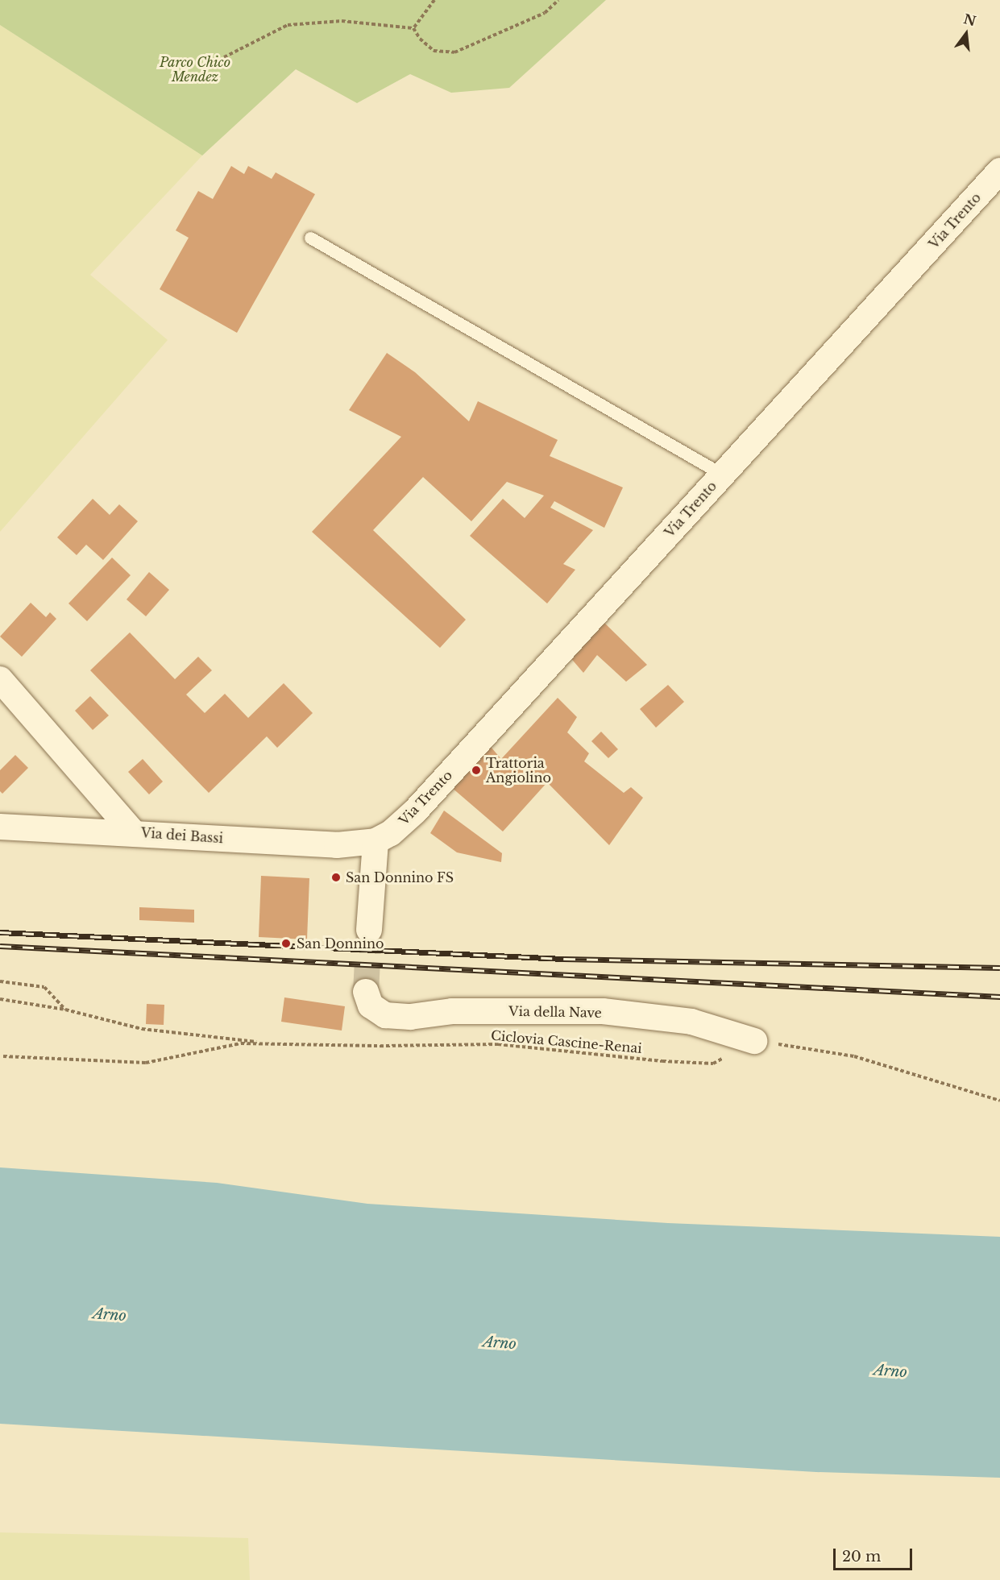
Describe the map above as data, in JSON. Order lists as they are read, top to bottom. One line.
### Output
{"streets":{"street":["Via Trento","Via dei Bassi","Via della Nave"],"path":["Ciclovia Cascine-Renai"]},"crossings":[["Via Trento","Via dei Bassi"],["Via della Nave","Ciclovia Cascine-Renai"]],"water":["Arno"],"parks":["Parco Chico Mendez"],"places":["Trattoria Angiolino","San Donnino FS","San Donnino"],"scale_bar":"20 m","north":"top"}
